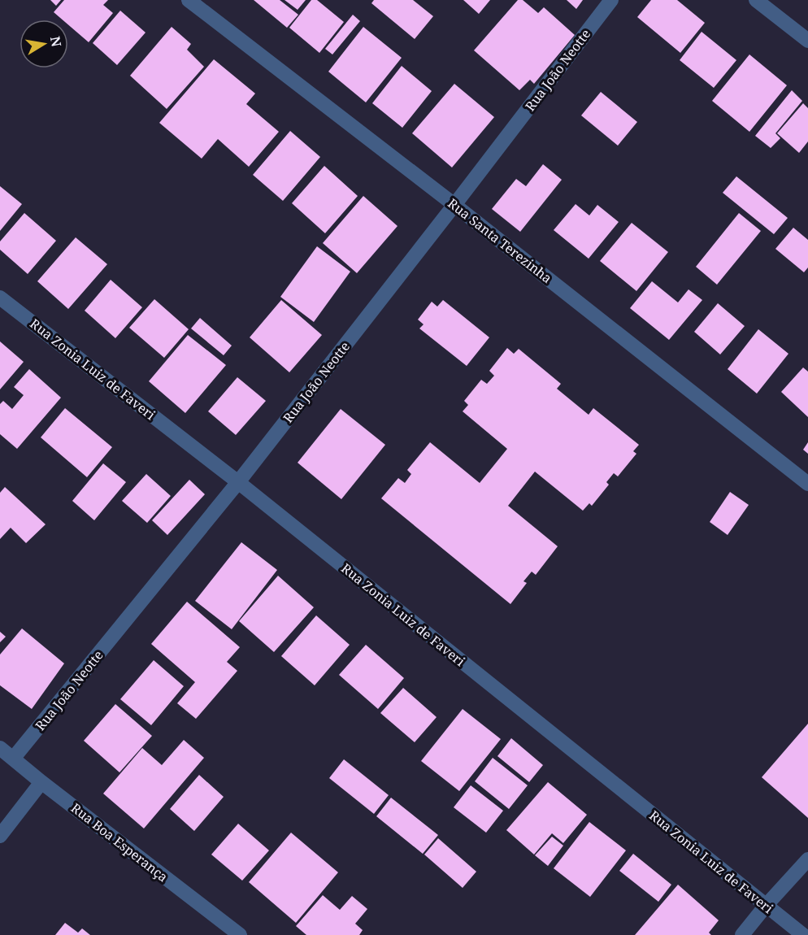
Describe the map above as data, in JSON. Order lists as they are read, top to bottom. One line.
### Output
{"streets":{"street":["Rua João Neotte","Rua Santa Terezinha","Rua Zonia Luiz de Faveri","Rua Boa Esperança"]},"crossings":[["Rua João Neotte","Rua Santa Terezinha"],["Rua João Neotte","Rua Zonia Luiz de Faveri"],["Rua João Neotte","Rua Boa Esperança"]],"north":"right"}
